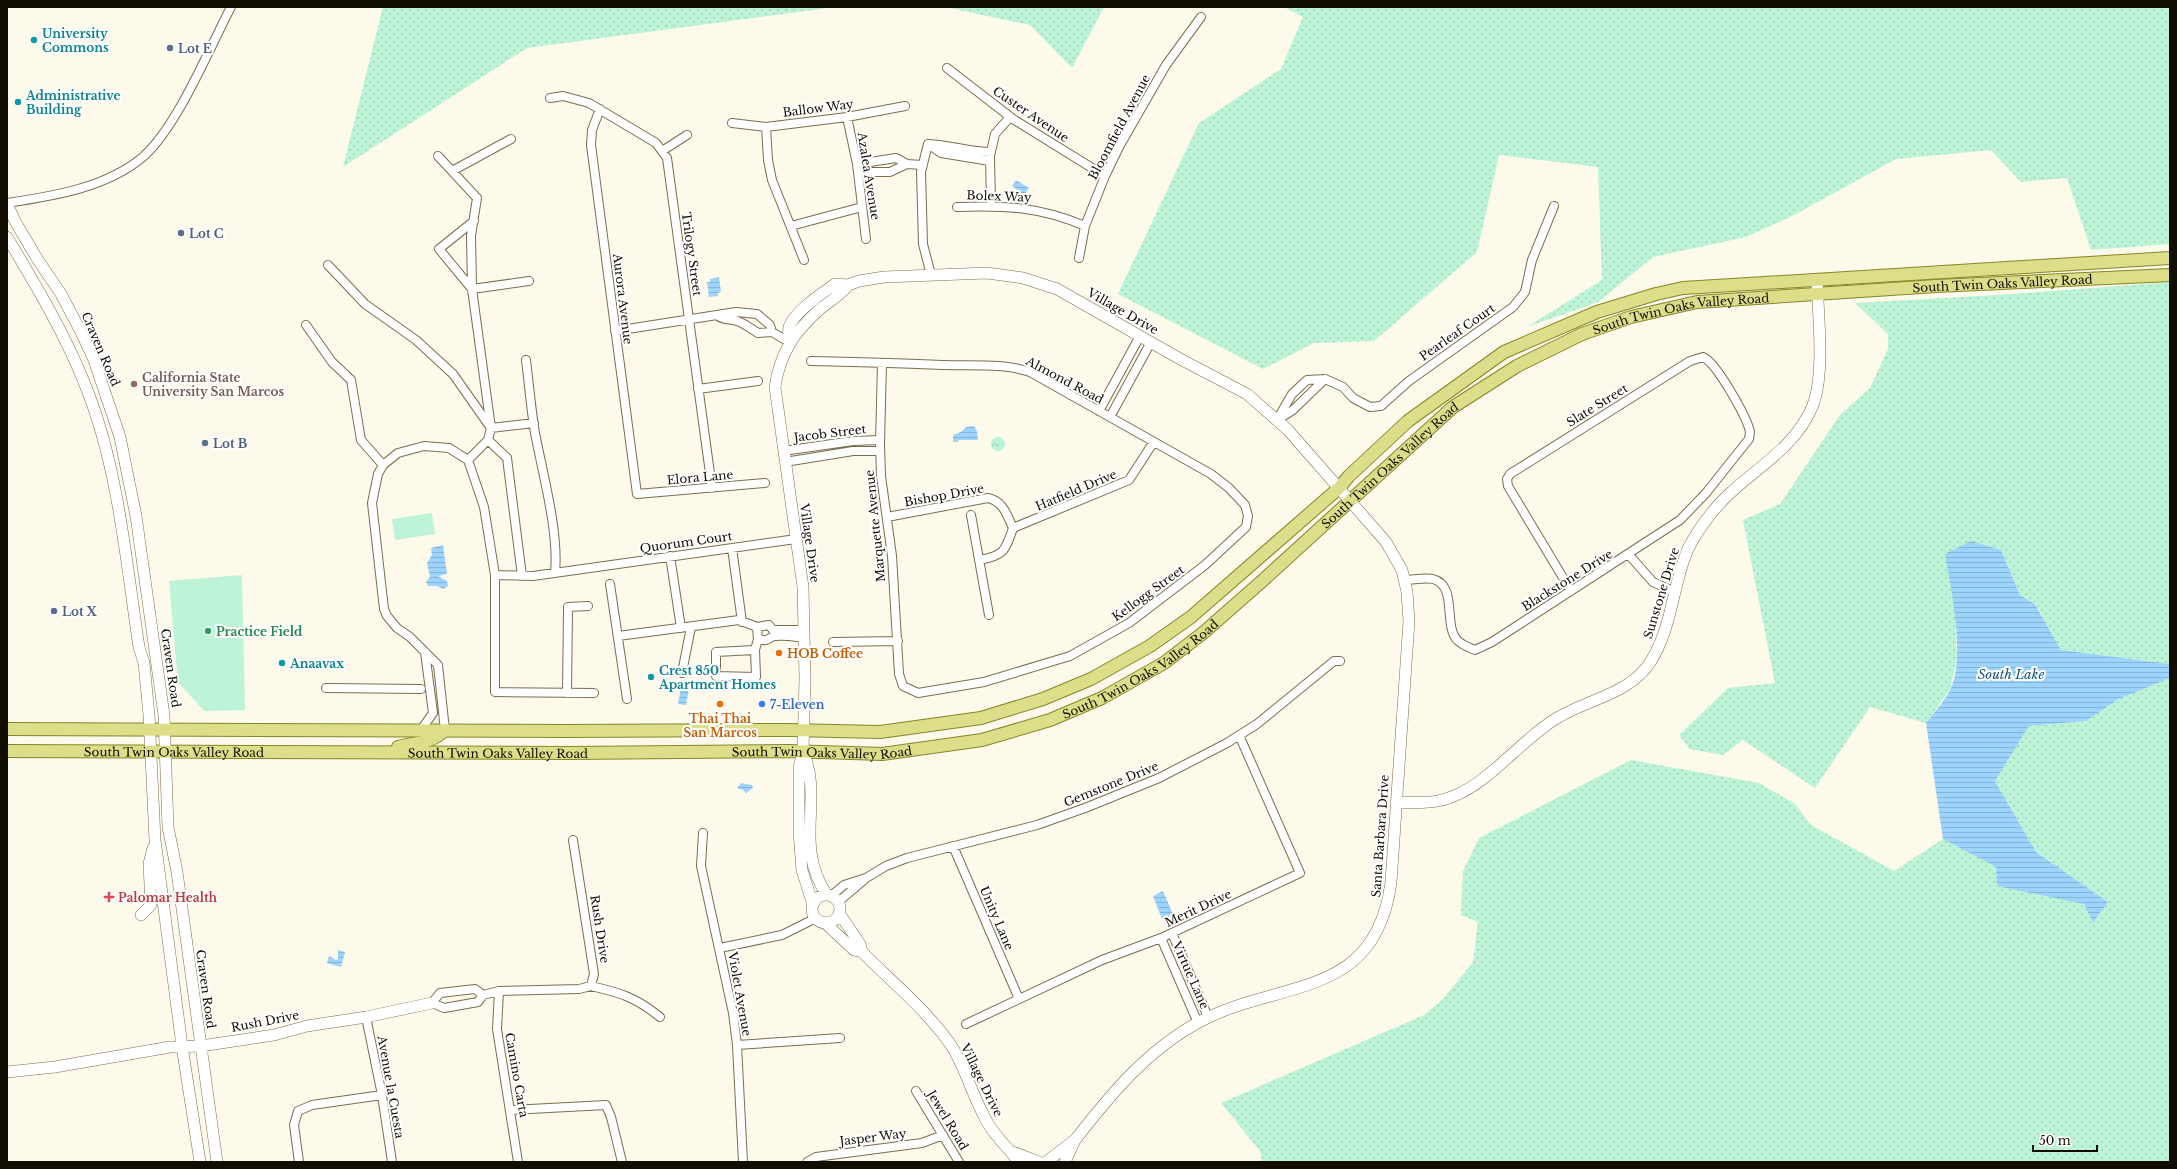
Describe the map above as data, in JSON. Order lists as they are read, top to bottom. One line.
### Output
{"streets":{"main road":["South Twin Oaks Valley Road"],"street":["Ballow Way","Custer Avenue","Bloomfield Avenue","Azalea Avenue","Bolex Way","Trilogy Street","Aurora Avenue","Village Drive","Pearleaf Court","Craven Road","Almond Road","Slate Street","Jacob Street","Elora Lane","Hatfield Drive","Bishop Drive","Marquette Avenue","Quorum Court","Blackstone Drive","Kellogg Street","Sunstone Drive","Gemstone Drive","Santa Barbara Drive","Merit Drive","Unity Lane","Rush Drive","Virtue Lane","Violet Avenue","Camino Carta","Avenue la Cuesta","Jewel Road","Jasper Way"]},"crossings":[["Ballow Way","Azalea Avenue"],["Custer Avenue","Bloomfield Avenue"],["Bloomfield Avenue","Bolex Way"],["Trilogy Street","Aurora Avenue"],["Trilogy Street","Elora Lane"],["South Twin Oaks Valley Road","Village Drive"],["South Twin Oaks Valley Road","Craven Road"],["South Twin Oaks Valley Road","Sunstone Drive"],["South Twin Oaks Valley Road","Santa Barbara Drive"],["Aurora Avenue","Elora Lane"],["Village Drive","Jacob Street"],["Village Drive","Quorum Court"],["Village Drive","Gemstone Drive"],["Village Drive","Santa Barbara Drive"],["Craven Road","Rush Drive"],["Almond Road","Hatfield Drive"],["Almond Road","Marquette Avenue"],["Almond Road","Kellogg Street"],["Slate Street","Blackstone Drive"],["Jacob Street","Marquette Avenue"],["Hatfield Drive","Bishop Drive"],["Bishop Drive","Marquette Avenue"],["Marquette Avenue","Kellogg Street"],["Blackstone Drive","Santa Barbara Drive"],["Sunstone Drive","Santa Barbara Drive"],["Gemstone Drive","Merit Drive"],["Gemstone Drive","Unity Lane"],["Santa Barbara Drive","Virtue Lane"],["Merit Drive","Unity Lane"],["Merit Drive","Virtue Lane"],["Rush Drive","Camino Carta"],["Rush Drive","Avenue la Cuesta"],["Jewel Road","Jasper Way"]],"water":["South Lake"],"places":{"other":["University Commons","Lot E","Administrative Building","Lot C","California State University San Marcos","Lot B","Lot X","Practice Field","HOB Coffee","Anaavax","Crest 850 Apartment Homes","Thai Thai San Marcos","7-Eleven"],"health":["Palomar Health"]},"scale_bar":"50 m"}
